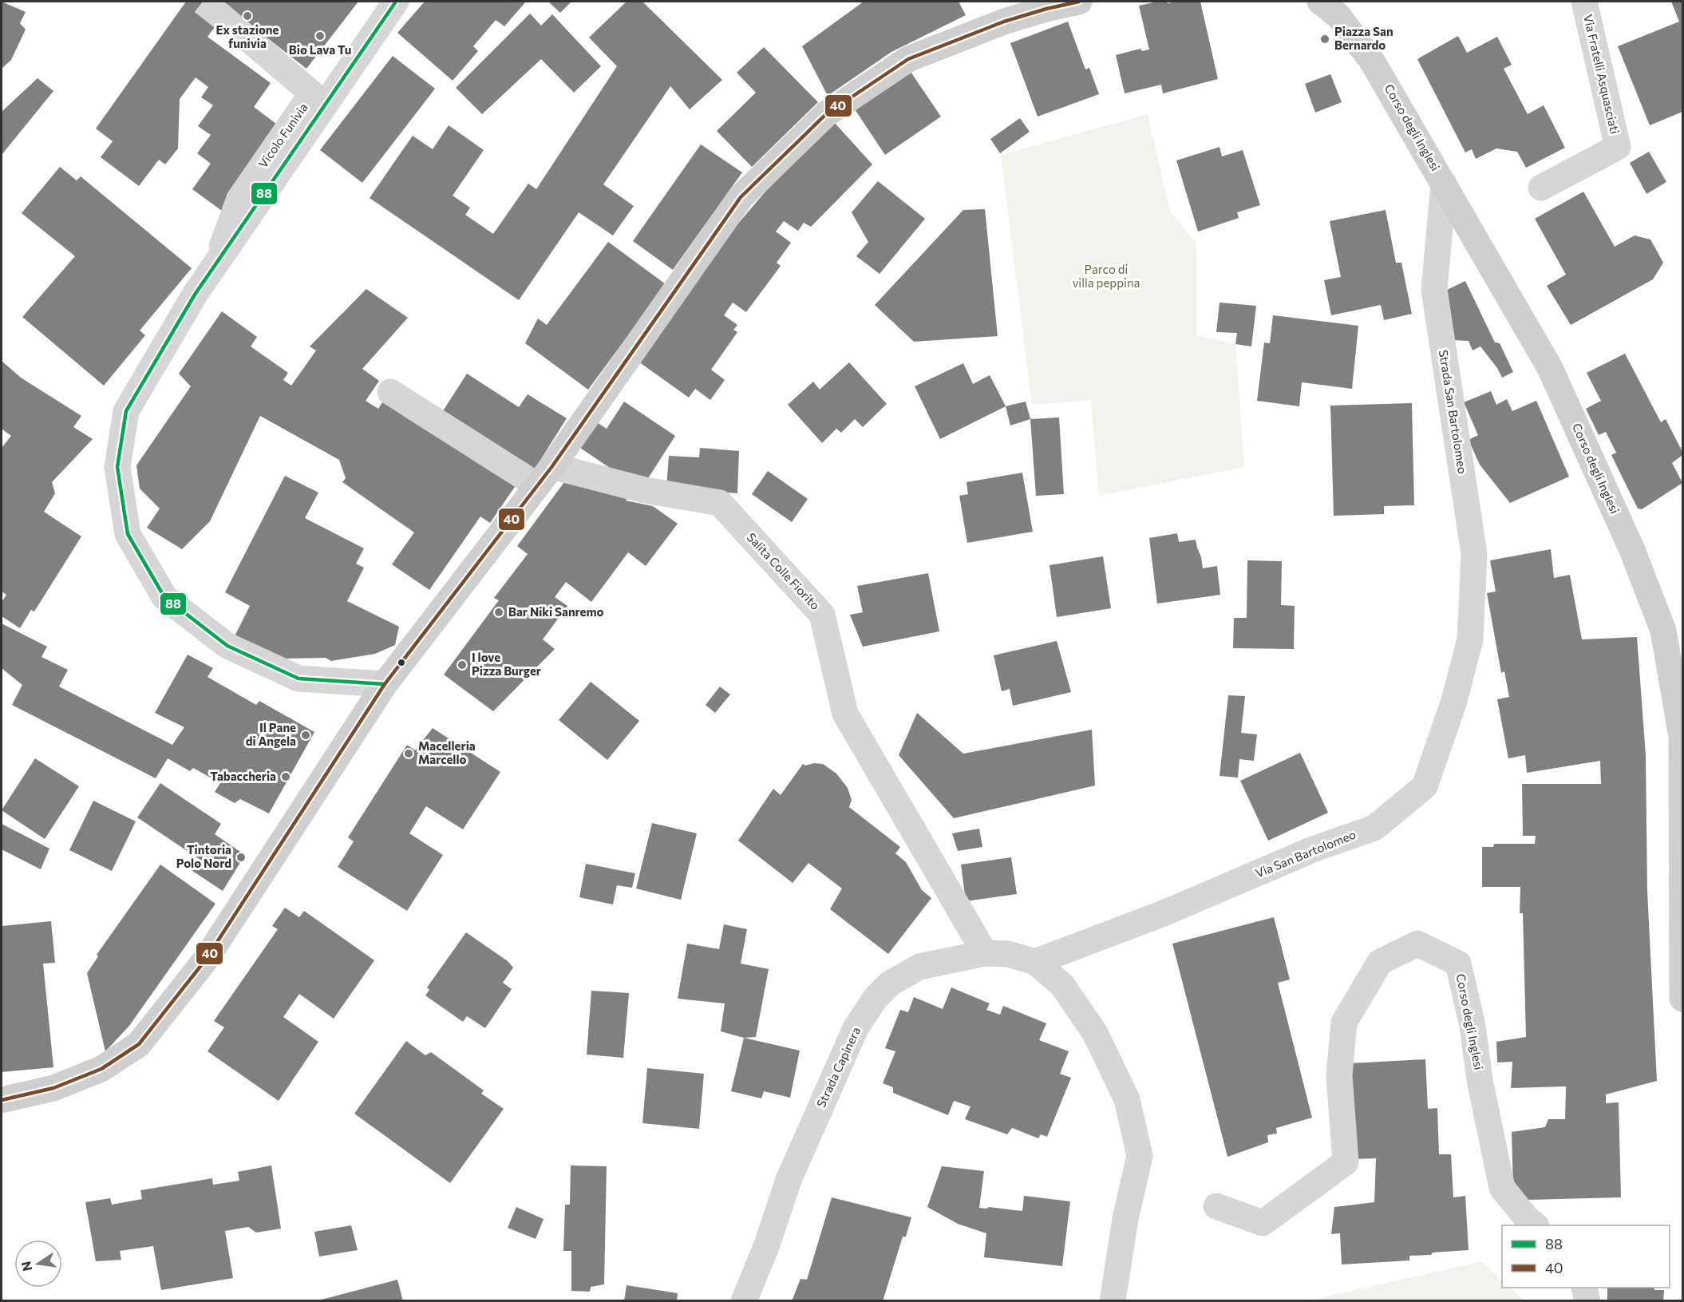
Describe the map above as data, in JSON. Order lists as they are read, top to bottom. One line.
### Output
{"streets":{"main road":["Corso degli Inglesi"],"street":["Via Fratelli Asquasciati","Vicolo Funivia","Strada San Bartolomeo","Salita Colle Fiorito","Via San Bartolomeo","Strada Capinera"]},"crossings":[["Corso degli Inglesi","Strada San Bartolomeo"],["Strada San Bartolomeo","Via San Bartolomeo"],["Salita Colle Fiorito","Strada Capinera"],["Via San Bartolomeo","Strada Capinera"]],"parks":["Parco di villa peppina"],"places":["Ex stazione funivia","Bio Lava Tu","Piazza San Bernardo","Bar Niki Sanremo","I love Pizza Burger","Il Pane di Angela","Macelleria Marcello","Tabaccheria","Tintoria Polo Nord"],"lines":["transit line 88","transit line 40"],"legend":["88","40"],"north":"left"}
